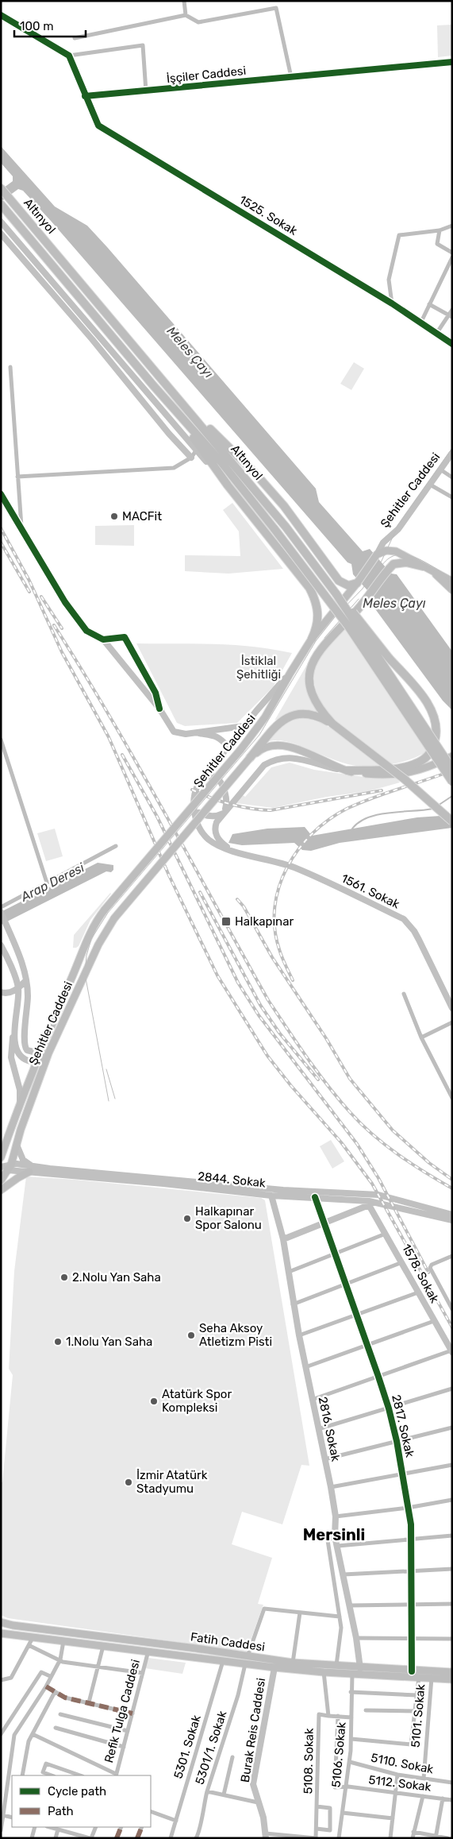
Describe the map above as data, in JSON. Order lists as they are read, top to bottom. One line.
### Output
{"streets":{"highway":["Altınyol"],"main road":["İşçiler Caddesi","Şehitler Caddesi","1561. Sokak","2844. Sokak","1578. Sokak","2816. Sokak","Fatih Caddesi","Burak Reis Caddesi"],"street":["1525. Sokak","2817. Sokak","Refik Tulga Caddesi","5101. Sokak","5301. Sokak","5301/1. Sokak","5106. Sokak","5108. Sokak","5110. Sokak","5112. Sokak"]},"crossings":[["İşçiler Caddesi","1525. Sokak"],["Şehitler Caddesi","2844. Sokak"],["2844. Sokak","2817. Sokak"],["2844. Sokak","2816. Sokak"],["1578. Sokak","2817. Sokak"],["2817. Sokak","Fatih Caddesi"],["2816. Sokak","Fatih Caddesi"],["Fatih Caddesi","5101. Sokak"],["Fatih Caddesi","Burak Reis Caddesi"],["Fatih Caddesi","5106. Sokak"],["5101. Sokak","5110. Sokak"],["5106. Sokak","5110. Sokak"],["5106. Sokak","5112. Sokak"]],"districts":["Mersinli"],"water":["Meles Çayı","Arap Deresi"],"parks":["İstiklal Şehitliği"],"places":{"other":["MACFit","Halkapınar Spor Salonu","2.Nolu Yan Saha","Seha Aksoy Atletizm Pisti","1.Nolu Yan Saha","Atatürk Spor Kompleksi","İzmir Atatürk Stadyumu"],"transit":["Halkapınar"]},"legend":["Cycle path","Path"],"scale_bar":"100 m"}
